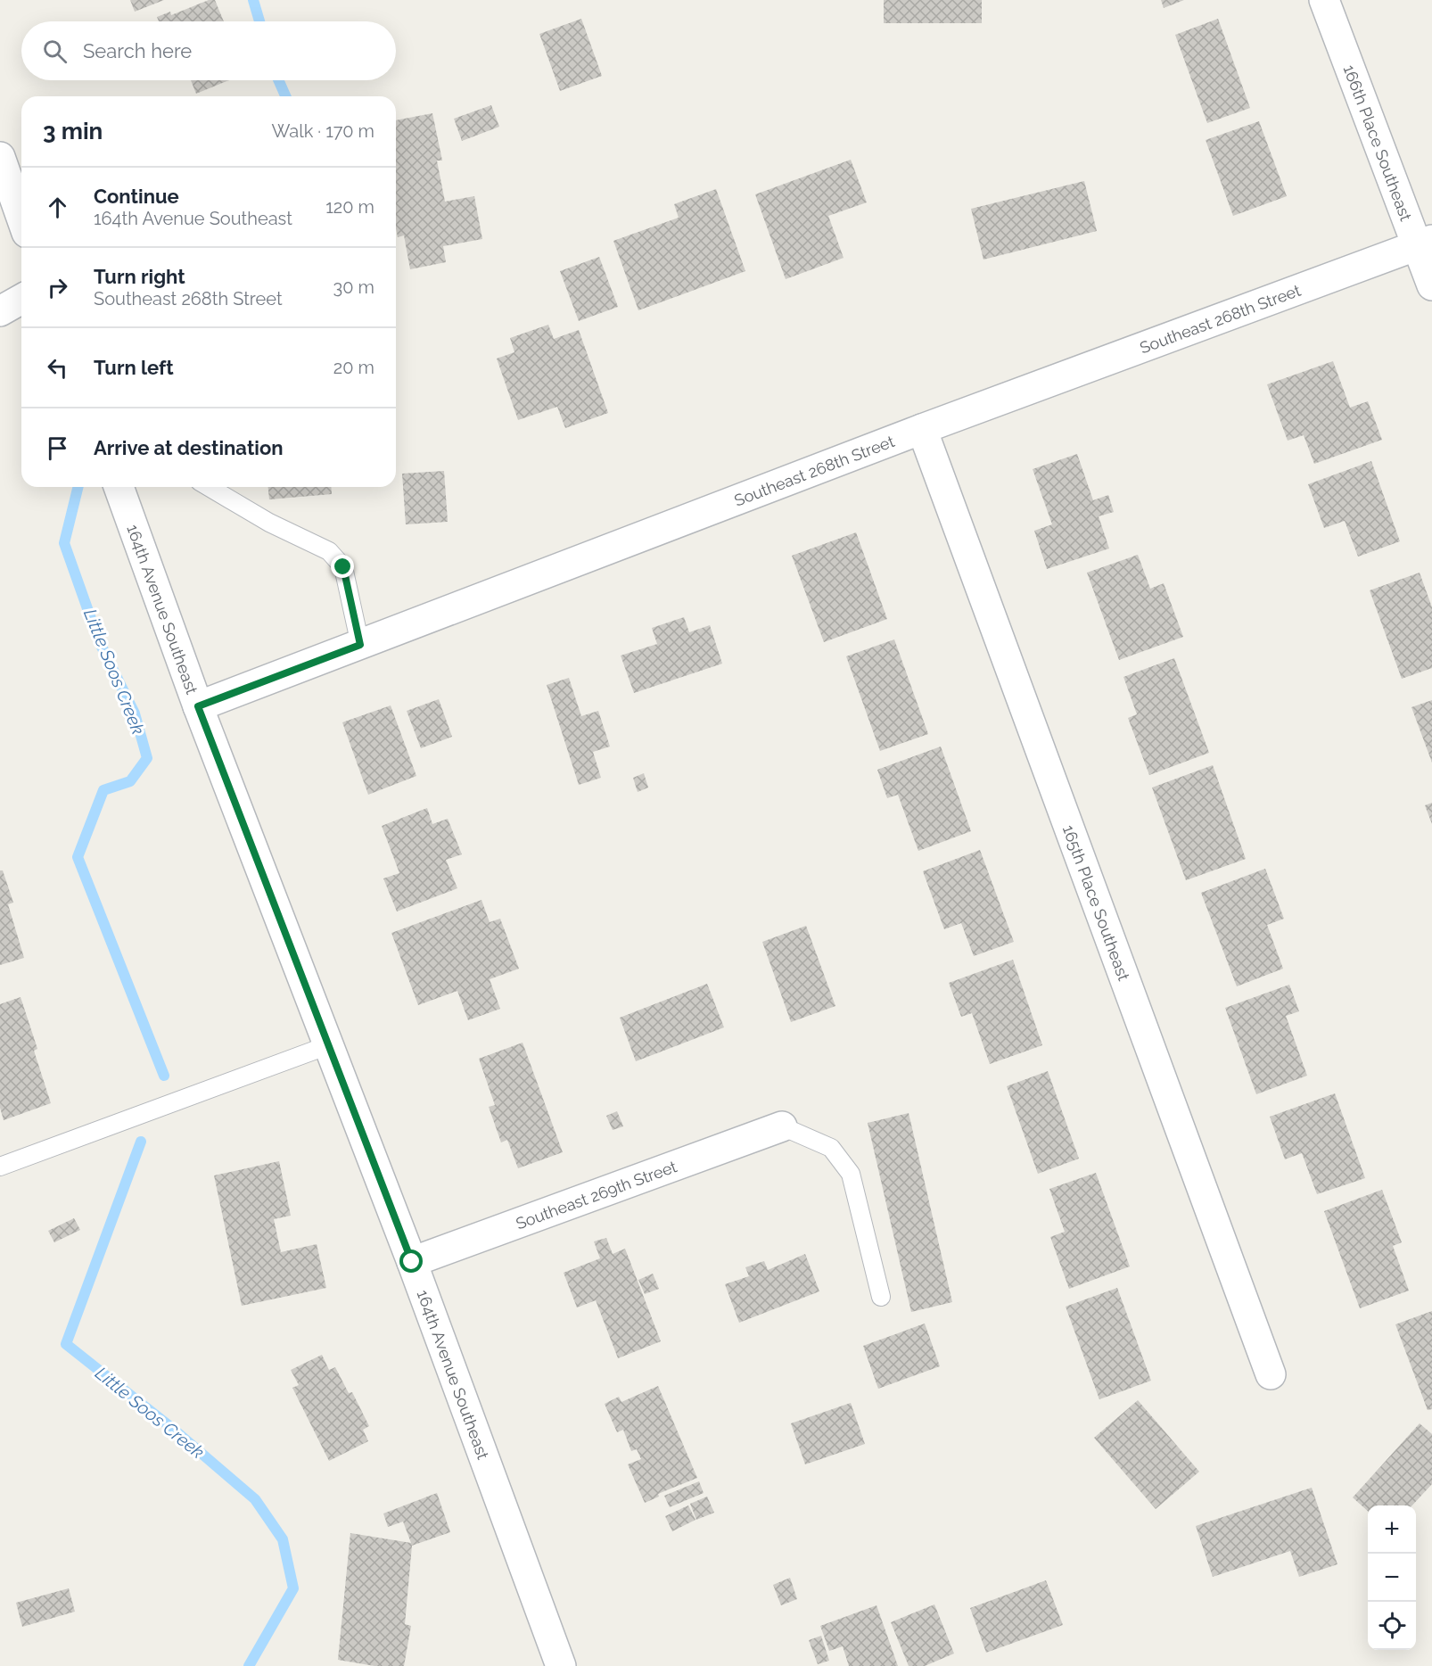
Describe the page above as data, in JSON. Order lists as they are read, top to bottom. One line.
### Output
{"streets":{"street":["166th Place Southeast","Southeast 268th Street","164th Avenue Southeast","165th Place Southeast","Southeast 269th Street"]},"crossings":[["166th Place Southeast","Southeast 268th Street"],["Southeast 268th Street","164th Avenue Southeast"],["Southeast 268th Street","165th Place Southeast"],["164th Avenue Southeast","Southeast 269th Street"]],"water":["Little Soos Creek"],"page":{"search":"Search here","heading":["3 min","Walk · 170 m"],"list":[["Continue","164th Avenue Southeast","120 m"],["Turn right","Southeast 268th Street","30 m"],["Turn left","20 m"],"Arrive at destination"],"map_buttons":["+","−"]}}
